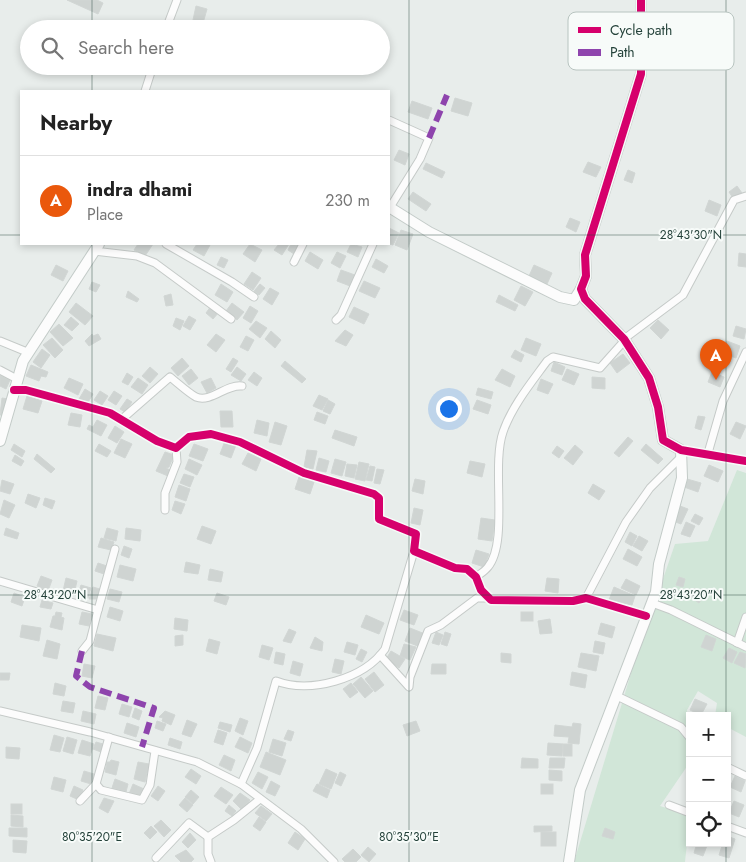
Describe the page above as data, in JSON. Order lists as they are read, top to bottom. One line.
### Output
{"legend":["Cycle path","Path"],"page":{"search":"Search here","heading":"Nearby","list":[{"mark":"A","name":"indra dhami","note":"Place","value":"230 m"}],"pins":"A","map_buttons":["+","−"]},"coordinates":["28°43'30\"N","28°43'20\"N","80°35'20\"E","80°35'30\"E"]}
